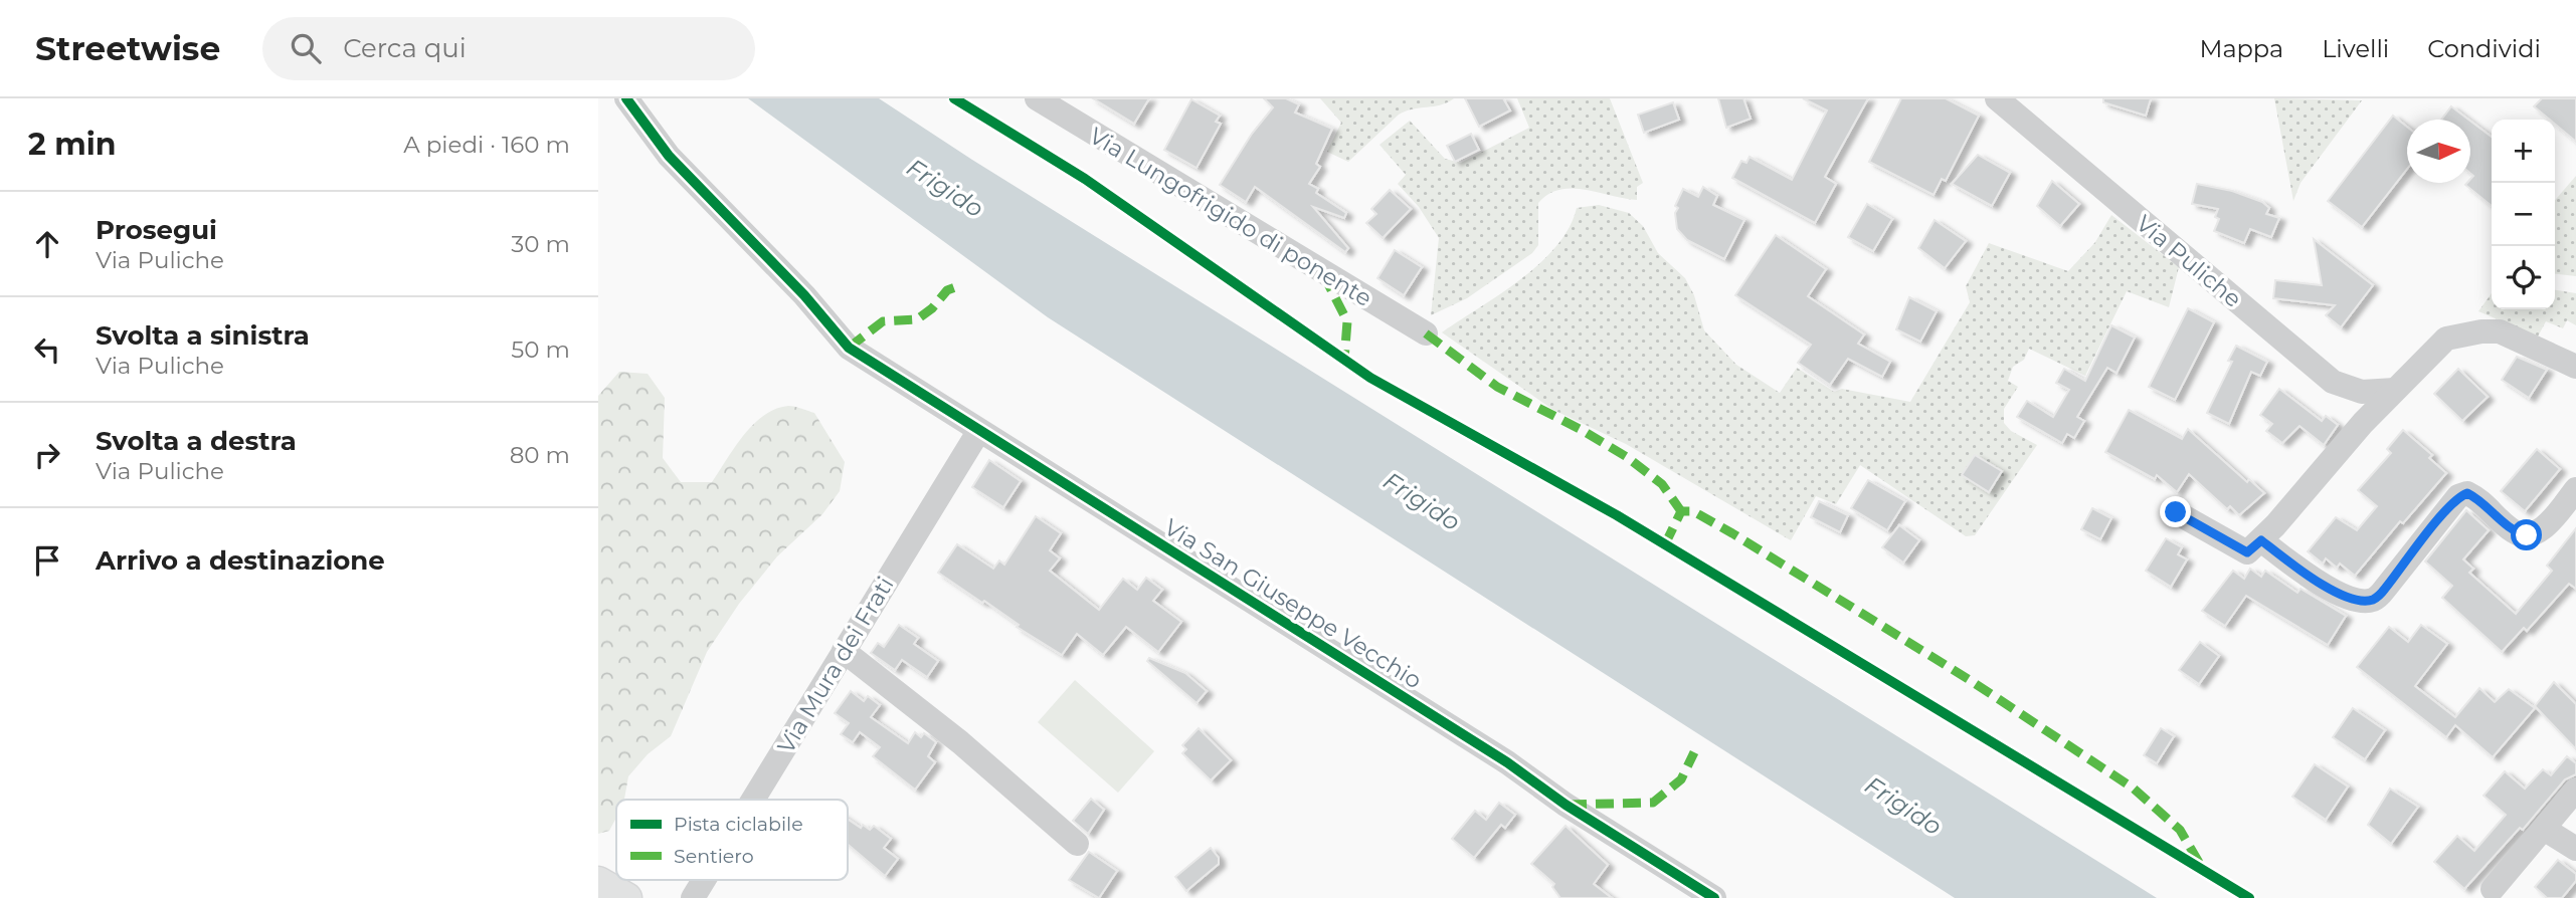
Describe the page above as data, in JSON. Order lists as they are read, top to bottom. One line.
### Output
{"streets":{"street":["Via Lungofrigido di ponente","Via Puliche","Via San Giuseppe Vecchio","Via Mura dei Frati"]},"crossings":[["Via San Giuseppe Vecchio","Via Mura dei Frati"]],"water":["Frigido"],"legend":["Pista ciclabile","Sentiero"],"north":"right","page":{"header":"Streetwise","search":"Cerca qui","nav":["Mappa","Livelli","Condividi"],"heading":["2 min","A piedi · 160 m"],"map_buttons":["+","−"],"list":[["Prosegui","Via Puliche","30 m"],["Svolta a sinistra","Via Puliche","50 m"],["Svolta a destra","Via Puliche","80 m"],"Arrivo a destinazione"]}}
